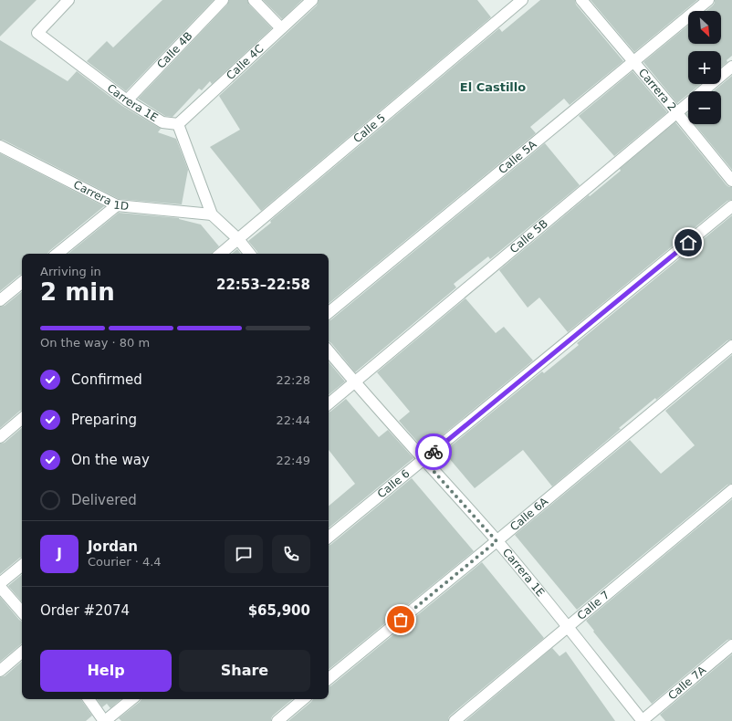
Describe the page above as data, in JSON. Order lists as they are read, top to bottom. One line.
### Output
{"streets":{"street":["Calle 4B","Calle 4C","Carrera 2","Carrera 1E","Calle 5","Calle 5A","Carrera 1D","Calle 5B","Calle 6","Calle 6A","Calle 7","Calle 7A"]},"crossings":[["Calle 4B","Carrera 1E"],["Calle 4C","Carrera 1E"],["Carrera 2","Calle 5A"],["Carrera 2","Calle 5B"],["Carrera 1E","Calle 5B"],["Carrera 1E","Calle 6"],["Carrera 1E","Calle 6A"],["Carrera 1E","Calle 7"],["Carrera 1E","Calle 7A"]],"districts":["El Castillo"],"north":"bottom right","page":{"map_buttons":["+","−"],"heading":["2 min","Arriving in","22:53–22:58"],"panel":["Jordan","Courier · 4.4","Order #2074","$65,900"],"bar":"On the way · 80 m","list":[["Confirmed","22:28"],["Preparing","22:44"],["On the way","22:49"],"Delivered"],"round":"J","buttons":["Help","Share"]}}
